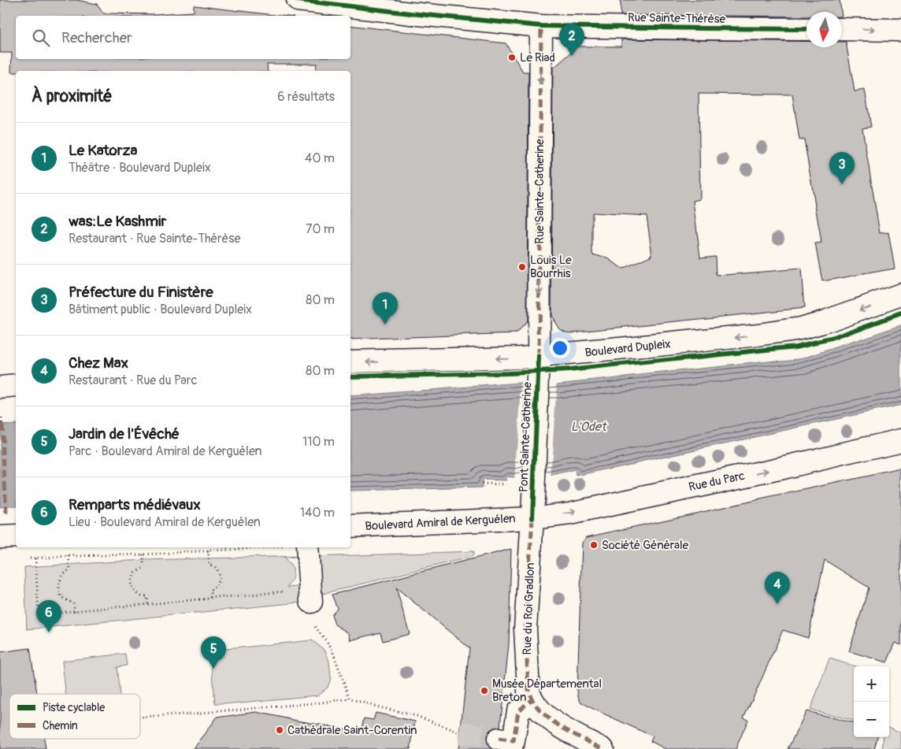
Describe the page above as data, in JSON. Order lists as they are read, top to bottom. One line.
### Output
{"streets":{"street":["Rue Sainte-Thérèse","Rue Sainte-Catherine","Boulevard Dupleix","Pont Sainte-Catherine","Rue du Parc","Boulevard Amiral de Kerguélen","Rue du Roi Gradlon"]},"crossings":[["Rue Sainte-Thérèse","Rue Sainte-Catherine"],["Rue Sainte-Catherine","Boulevard Dupleix"],["Rue Sainte-Catherine","Pont Sainte-Catherine"],["Boulevard Dupleix","Pont Sainte-Catherine"],["Pont Sainte-Catherine","Rue du Parc"],["Pont Sainte-Catherine","Boulevard Amiral de Kerguélen"],["Pont Sainte-Catherine","Rue du Roi Gradlon"],["Rue du Parc","Boulevard Amiral de Kerguélen"],["Rue du Parc","Rue du Roi Gradlon"],["Boulevard Amiral de Kerguélen","Rue du Roi Gradlon"]],"one_way":["Rue Sainte-Catherine","Boulevard Dupleix","Rue du Parc"],"water":["L'Odet"],"places":["Le Riad","Louis Le Bourrhis","Société Générale","Musée Départemental Breton","Cathédrale Saint-Corentin"],"legend":["Piste cyclable","Chemin"],"north":"bottom","page":{"search":"Rechercher","pins":["2","3","1","4","6","5"],"heading":["À proximité","6 résultats"],"list":[{"mark":"1","name":"Le Katorza","note":"Théâtre · Boulevard Dupleix","value":"40 m"},{"mark":"2","name":"was:Le Kashmir","note":"Restaurant · Rue Sainte-Thérèse","value":"70 m"},{"mark":"3","name":"Préfecture du Finistère","note":"Bâtiment public · Boulevard Dupleix","value":"80 m"},{"mark":"4","name":"Chez Max","note":"Restaurant · Rue du Parc","value":"80 m"},{"mark":"5","name":"Jardin de l'Évêché","note":"Parc · Boulevard Amiral de Kerguélen","value":"110 m"},{"mark":"6","name":"Remparts médiévaux","note":"Lieu · Boulevard Amiral de Kerguélen","value":"140 m"}],"map_buttons":["+","−"]}}
